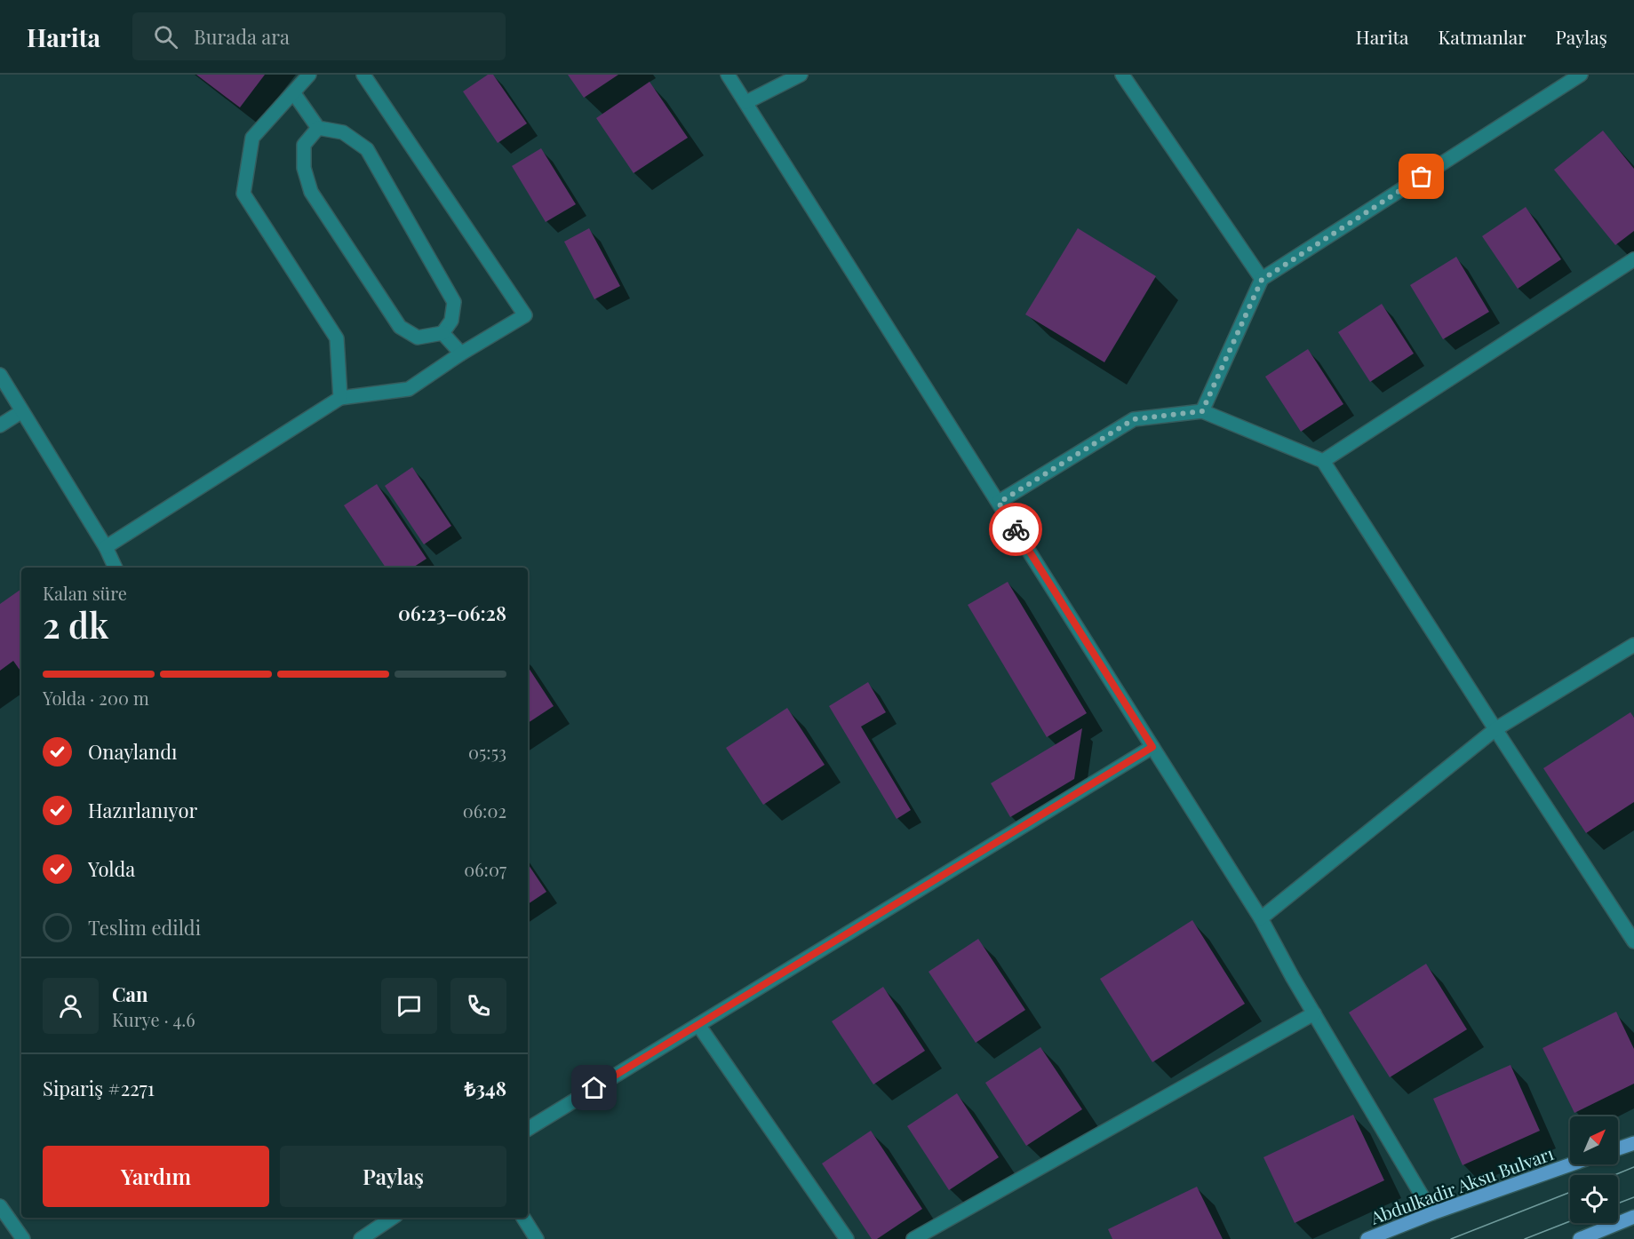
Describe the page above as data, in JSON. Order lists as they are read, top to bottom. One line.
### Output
{"streets":{"main road":["Abdulkadir Aksu Bulvarı"]},"north":"top right","page":{"header":"Harita","search":"Burada ara","nav":["Harita","Katmanlar","Paylaş"],"heading":["2 dk","Kalan süre","06:23–06:28"],"panel":["Can","Kurye · 4.6","Sipariş #2271","₺348"],"bar":"Yolda · 200 m","list":[["Onaylandı","05:53"],["Hazırlanıyor","06:02"],["Yolda","06:07"],"Teslim edildi"],"buttons":["Yardım","Paylaş"]}}
